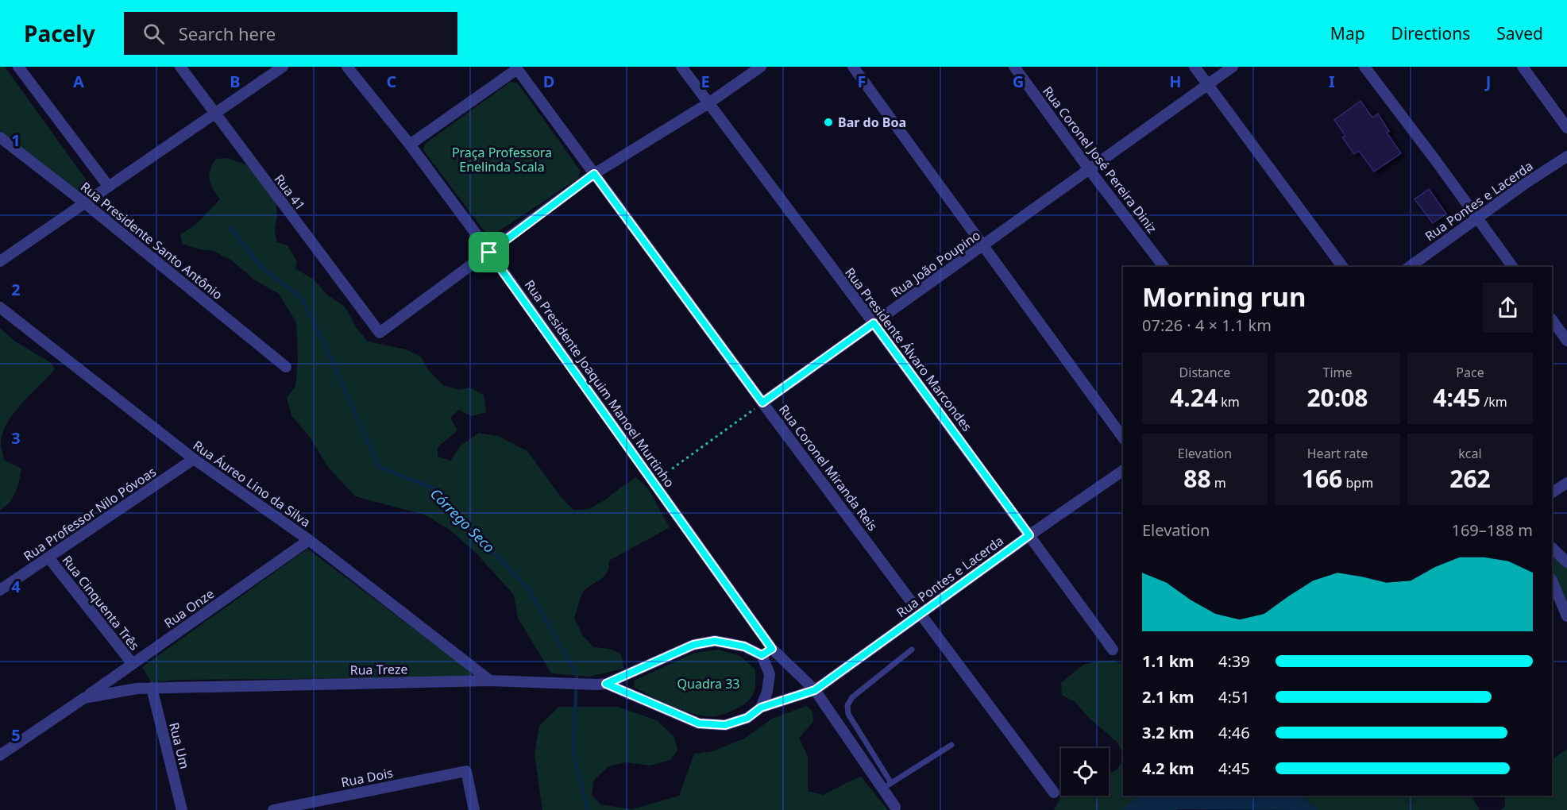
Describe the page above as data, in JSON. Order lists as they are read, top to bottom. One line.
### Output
{"streets":{"street":["Rua Coronel José Pereira Diniz","Rua 41","Rua Pontes e Lacerda","Rua Presidente Santo Antônio","Rua João Poupino","Rua Presidente Álvaro Marcondes","Rua Presidente Joaquim Manoel Murtinho","Rua Coronel Miranda Reis","Rua Áureo Lino da Silva","Rua Professor Nilo Póvoas","Rua Cinquenta Três","Rua Onze","Rua Treze","Rua Um","Rua Dois"]},"crossings":[["Rua Coronel José Pereira Diniz","Rua João Poupino"],["Rua 41","Rua Presidente Joaquim Manoel Murtinho"],["Rua Pontes e Lacerda","Rua Presidente Álvaro Marcondes"],["Rua Pontes e Lacerda","Rua Presidente Joaquim Manoel Murtinho"],["Rua Pontes e Lacerda","Rua Coronel Miranda Reis"],["Rua Pontes e Lacerda","Rua Treze"],["Rua João Poupino","Rua Presidente Álvaro Marcondes"],["Rua João Poupino","Rua Coronel Miranda Reis"],["Rua Presidente Joaquim Manoel Murtinho","Rua Treze"],["Rua Áureo Lino da Silva","Rua Professor Nilo Póvoas"],["Rua Áureo Lino da Silva","Rua Onze"],["Rua Áureo Lino da Silva","Rua Treze"],["Rua Professor Nilo Póvoas","Rua Cinquenta Três"],["Rua Cinquenta Três","Rua Onze"],["Rua Onze","Rua Treze"],["Rua Treze","Rua Um"]],"water":["Córrego Seco"],"parks":["Praça Professora Enelinda Scala","Quadra 33"],"places":["Bar do Boa"],"page":{"header":"Pacely","search":"Search here","nav":["Map","Directions","Saved"],"heading":["Morning run","07:26 · 4 × 1.1 km"],"stats":[["Distance","4.24 km"],["Time","20:08"],["Pace","4:45 /km"],["Elevation","88 m"],["Heart rate","166 bpm"],["kcal","262"]],"chart":["Elevation","169–188 m"],"list":[{"name":"1.1 km","note":"4:39"},{"name":"2.1 km","note":"4:51"},{"name":"3.2 km","note":"4:46"},{"name":"4.2 km","note":"4:45"}]},"grid":{"columns":["A","B","C","D","E","F","G","H","I","J"],"rows":["1","2","3","4","5"]}}
